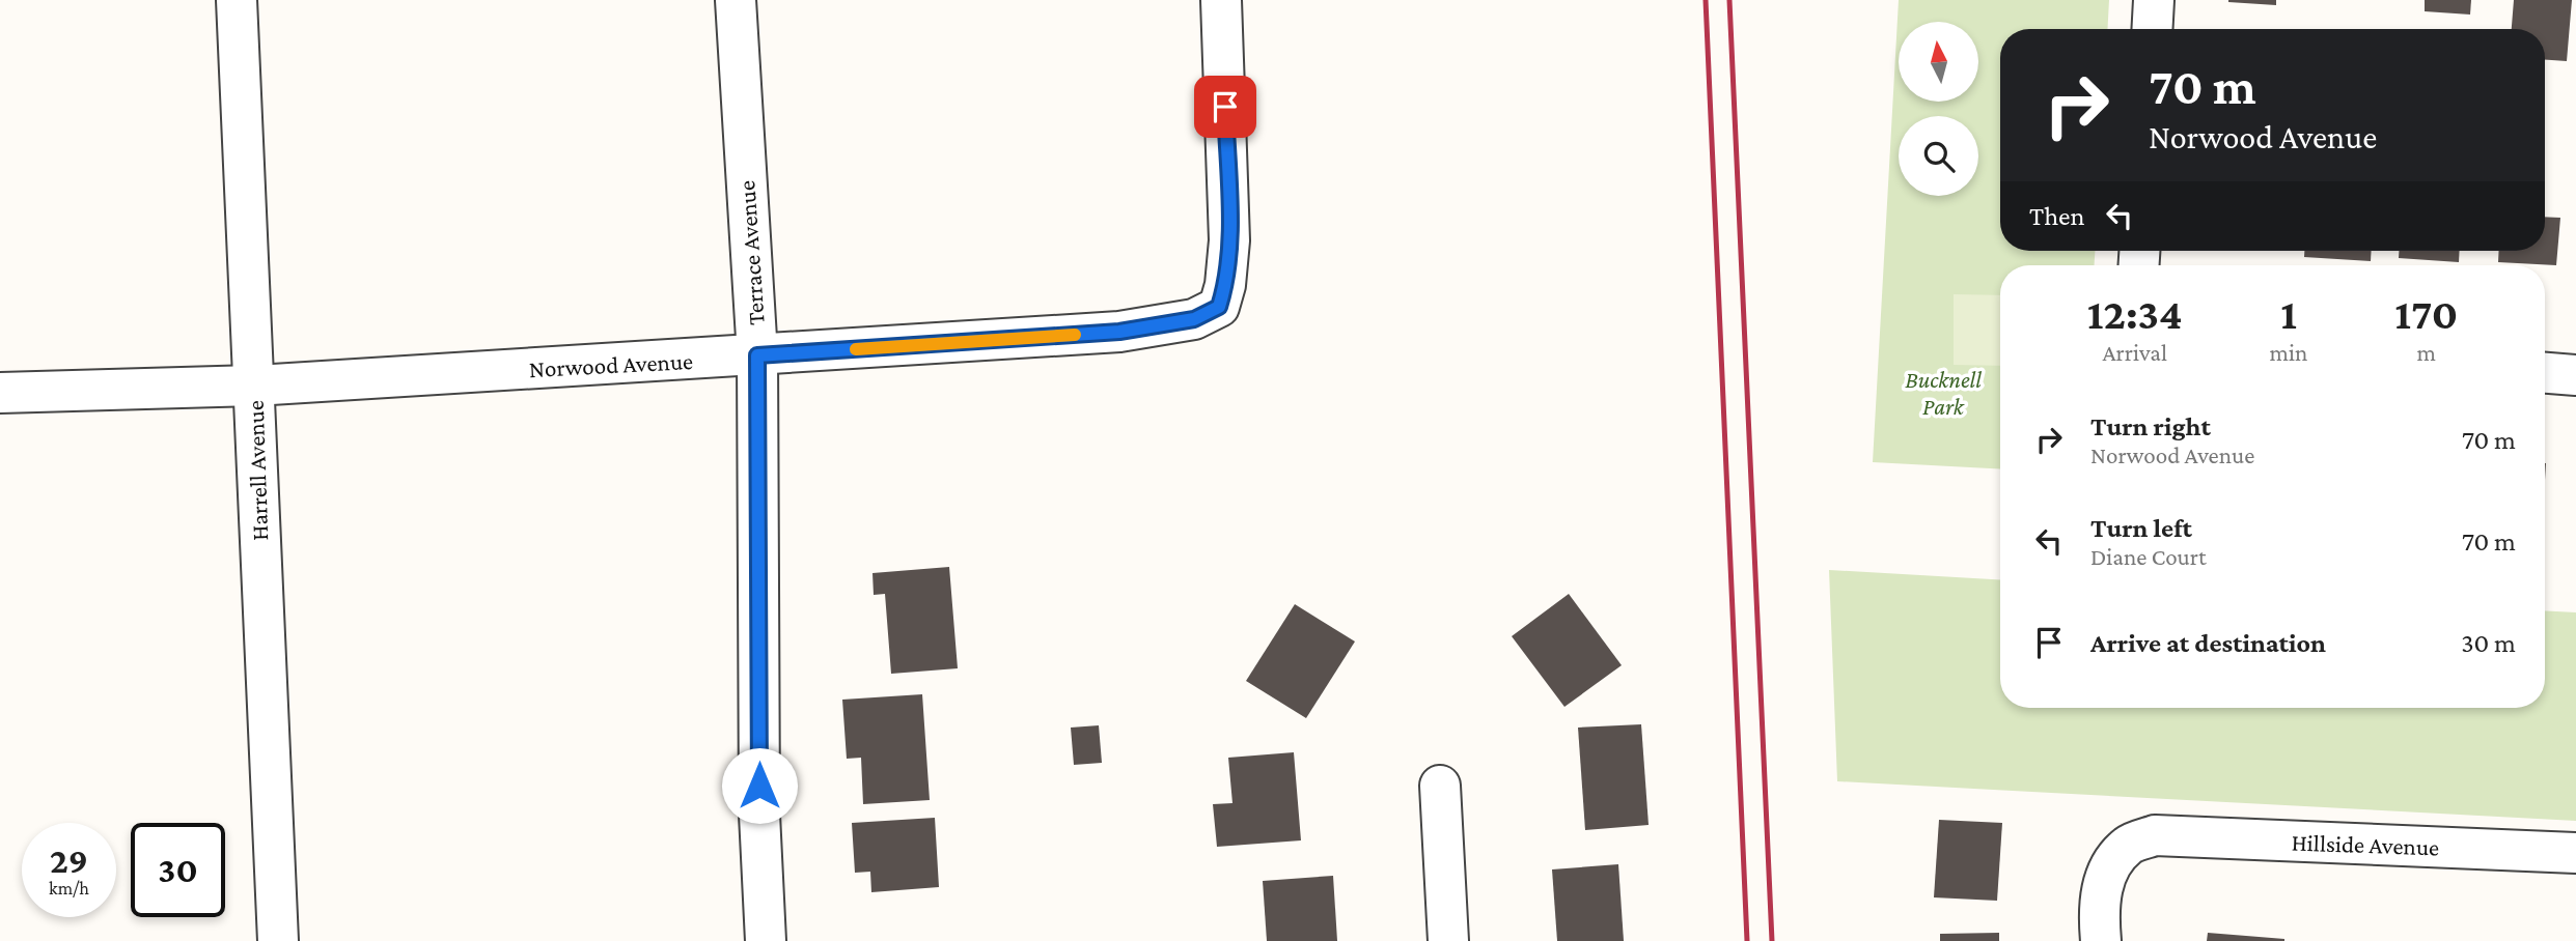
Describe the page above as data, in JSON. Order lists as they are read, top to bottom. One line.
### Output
{"streets":{"street":["Terrace Avenue","Norwood Avenue","Harrell Avenue","Hillside Avenue"]},"crossings":[["Terrace Avenue","Norwood Avenue"],["Norwood Avenue","Harrell Avenue"]],"parks":["Bucknell Park"],"north":"top","page":{"turn":["70 m","Norwood Avenue"],"then":"Then","eta":["12:34","Arrival","1","min","170","m"],"list":[{"name":"Turn right","note":"Norwood Avenue","value":"70 m"},{"name":"Turn left","note":"Diane Court","value":"70 m"},{"name":"Arrive at destination","value":"30 m"}],"speed":"29 km/h","limit":"30"}}
